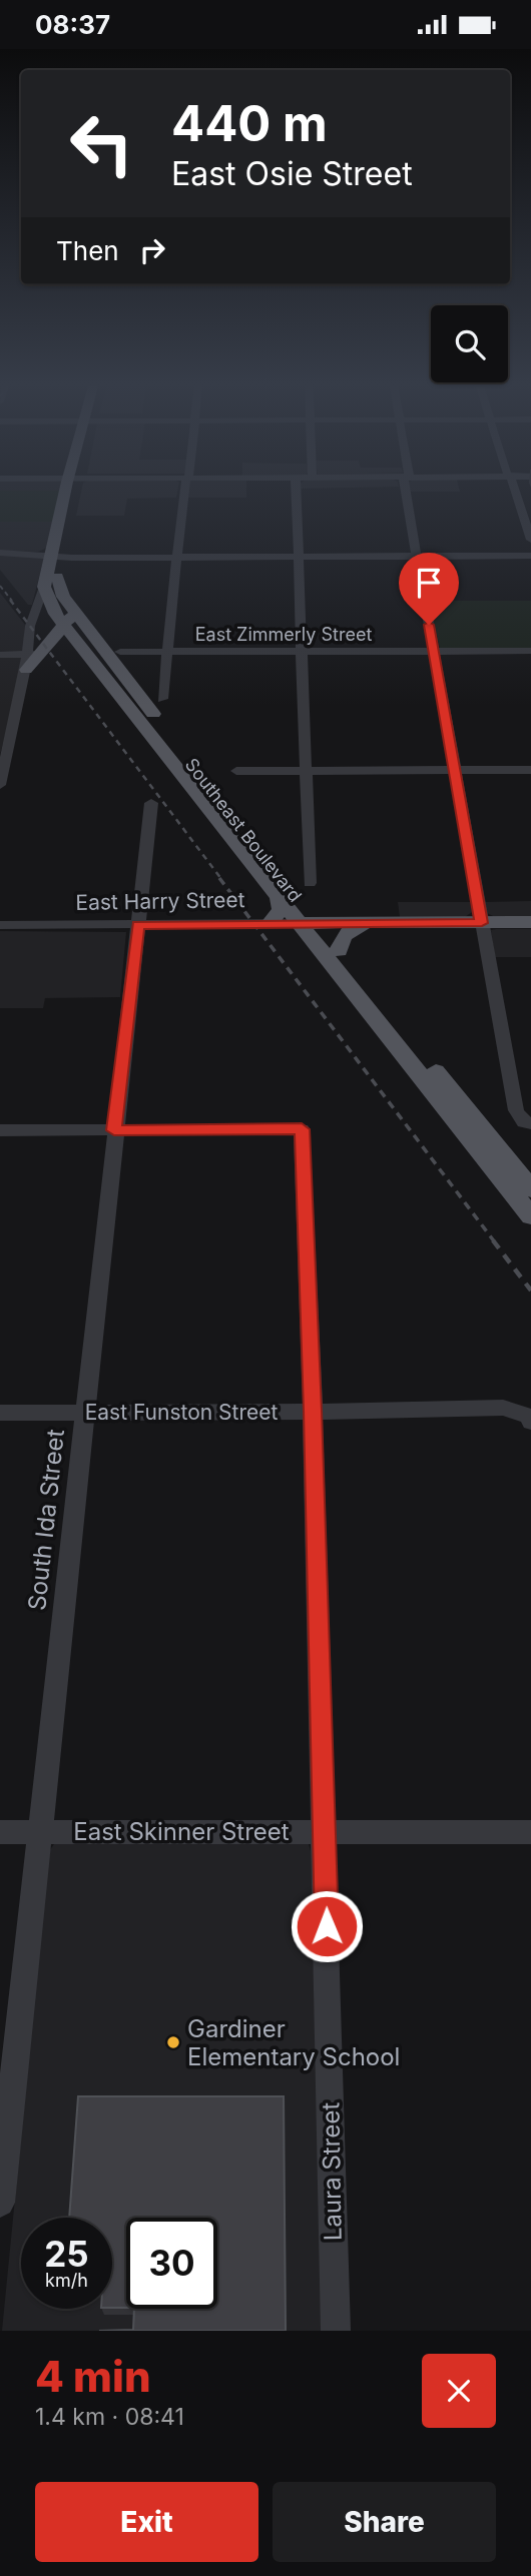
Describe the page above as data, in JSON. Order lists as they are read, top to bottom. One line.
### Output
{"streets":{"main road":["Southeast Boulevard","East Harry Street"],"street":["East Zimmerly Street","East Funston Street","South Ida Street","East Skinner Street","Laura Street"]},"crossings":[["Southeast Boulevard","East Harry Street"],["East Harry Street","South Ida Street"],["East Funston Street","South Ida Street"],["East Funston Street","Laura Street"],["South Ida Street","East Skinner Street"],["South Ida Street","Laura Street"],["East Skinner Street","Laura Street"]],"places":["Gardiner Elementary School"],"page":{"status":"08:37","turn":["440 m","East Osie Street"],"then":"Then","speed":"25 km/h","limit":"30","heading":["4 min","1.4 km · 08:41"],"buttons":["Exit","Share"]}}
